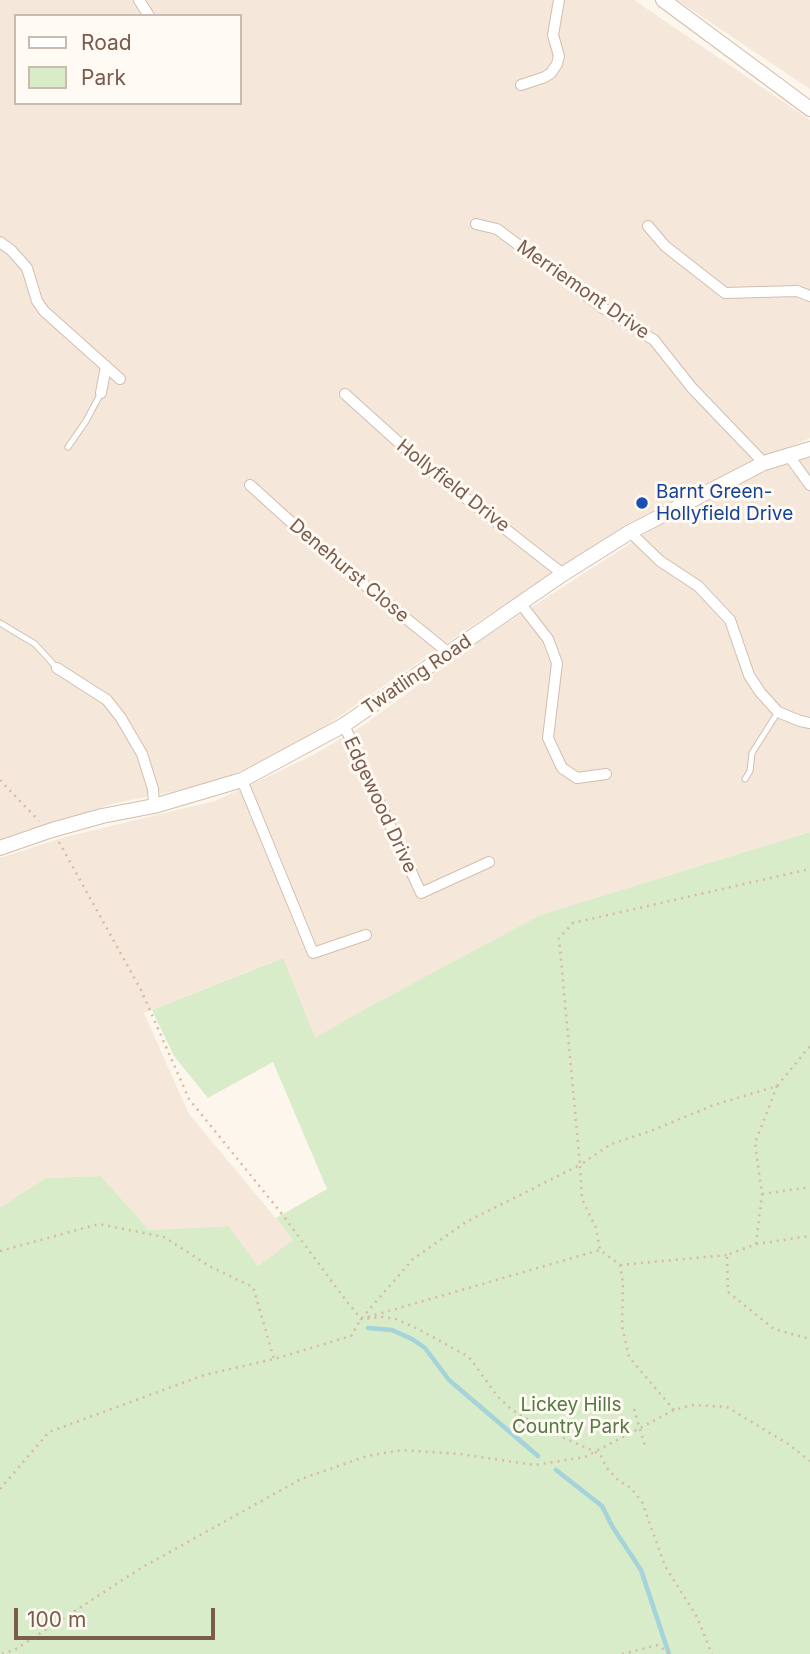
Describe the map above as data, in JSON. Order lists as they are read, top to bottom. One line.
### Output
{"streets":{"street":["Merriemont Drive","Hollyfield Drive","Denehurst Close","Twatling Road","Edgewood Drive"]},"crossings":[["Merriemont Drive","Twatling Road"],["Hollyfield Drive","Twatling Road"],["Denehurst Close","Twatling Road"],["Twatling Road","Edgewood Drive"]],"parks":["Lickey Hills Country Park"],"places":["Barnt Green- Hollyfield Drive"],"legend":["Road","Park"],"scale_bar":"100 m"}
